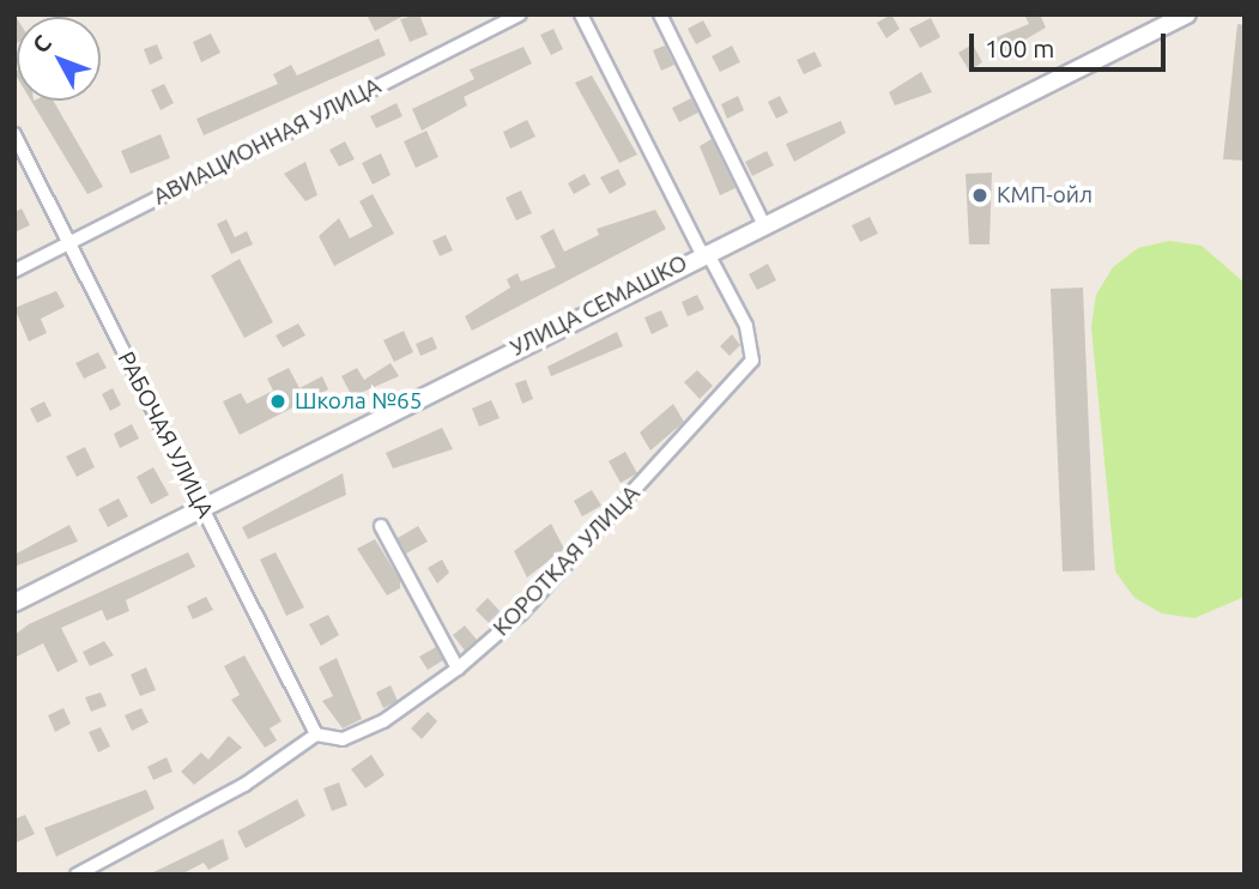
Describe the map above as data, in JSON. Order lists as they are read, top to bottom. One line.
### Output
{"streets":{"main road":["УЛИЦА СЕМАШКО"],"street":["АВИАЦИОННАЯ УЛИЦА","РАБОЧАЯ УЛИЦА","КОРОТКАЯ УЛИЦА"]},"crossings":[["АВИАЦИОННАЯ УЛИЦА","РАБОЧАЯ УЛИЦА"],["УЛИЦА СЕМАШКО","РАБОЧАЯ УЛИЦА"],["УЛИЦА СЕМАШКО","КОРОТКАЯ УЛИЦА"],["РАБОЧАЯ УЛИЦА","КОРОТКАЯ УЛИЦА"]],"places":["КМП-ойл","Школа №65"],"scale_bar":"100 m","north":"top left"}
